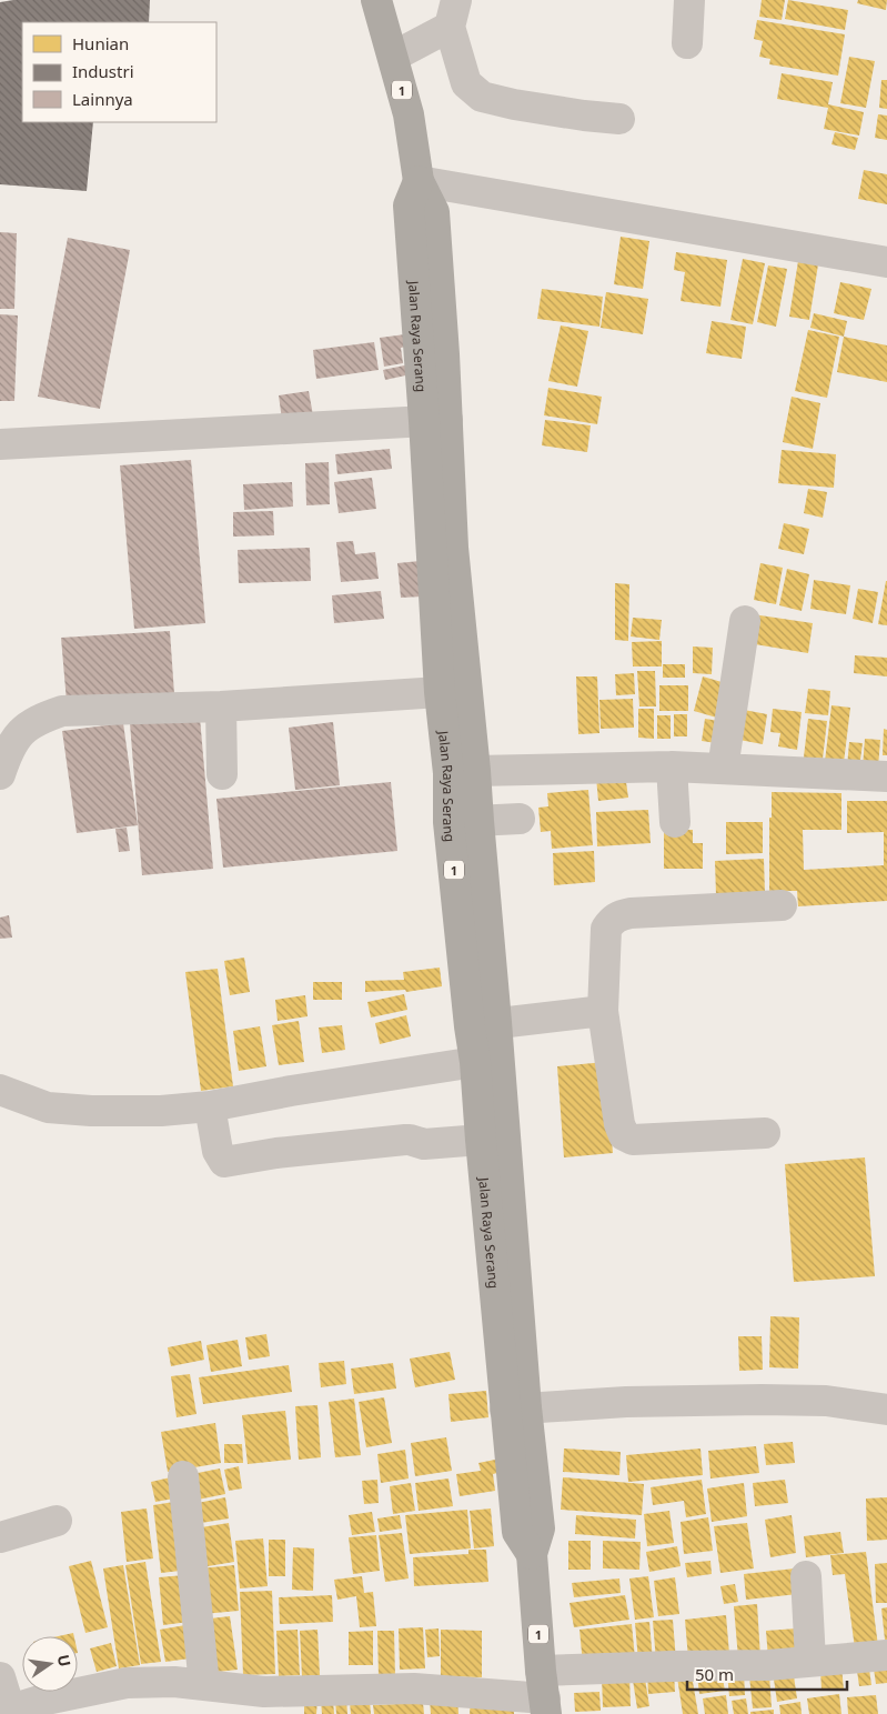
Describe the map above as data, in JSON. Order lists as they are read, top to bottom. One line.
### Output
{"streets":{"highway":["1","Jalan Raya Serang"]},"legend":["Hunian","Industri","Lainnya"],"scale_bar":"50 m","north":"right"}
